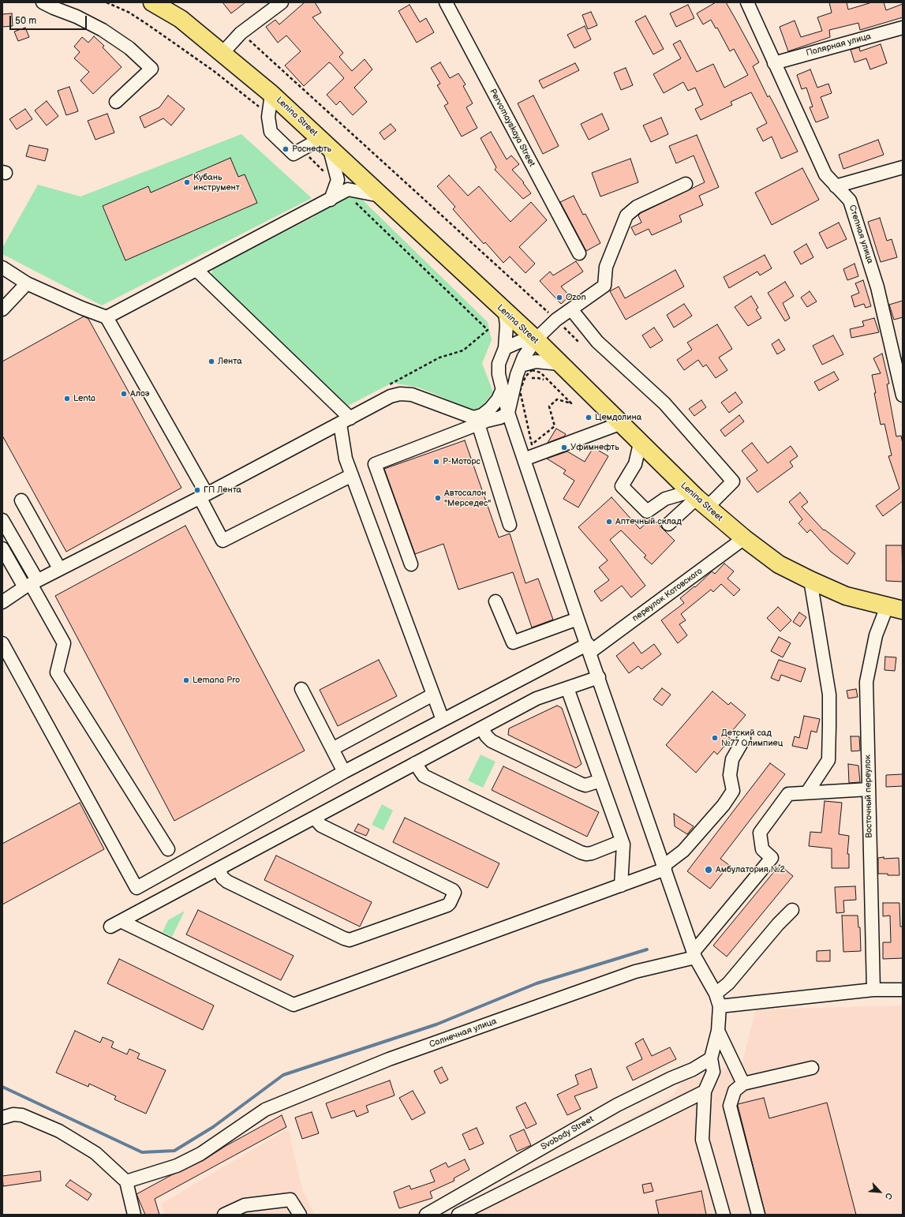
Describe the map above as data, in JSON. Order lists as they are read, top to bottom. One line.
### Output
{"streets":{"highway":["Lenina Street"],"street":["Полярная улица","Pervomayskaya Street","Степная улица","переулок Котовского","Восточный переулок","Солнечная улица","Svobody Street"]},"crossings":[["Полярная улица","Степная улица"],["Lenina Street","переулок Котовского"],["Lenina Street","Восточный переулок"]],"places":["Роснефть","Кубань инструмент","Ozon","Лента","Алоэ","Lenta","Цемдолина","Уфимнефть","Р-Моторс","ГП Лента","Автосалон \"Мерседес\"","Аптечный склад","Lemana Pro","Детский сад №77 Олимпиец","Амбулатория №2"],"scale_bar":"50 m","north":"bottom right"}
